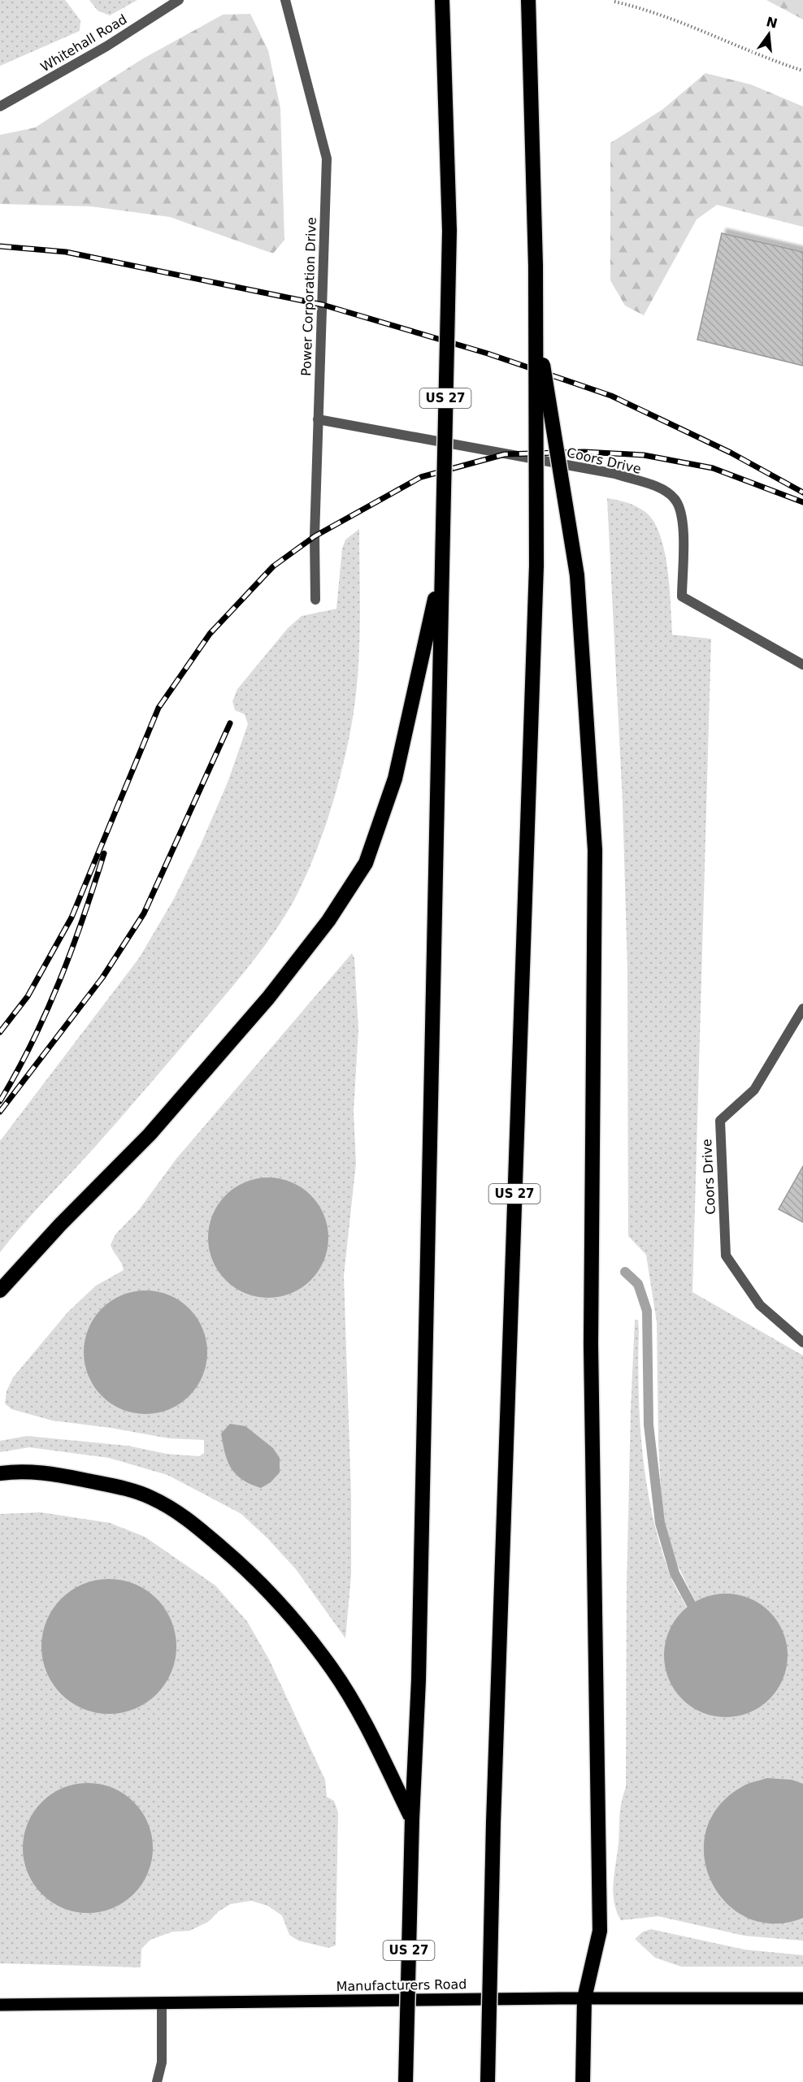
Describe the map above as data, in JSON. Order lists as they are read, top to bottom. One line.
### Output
{"streets":{"highway":["US 27"],"main road":["Manufacturers Road"],"street":["Whitehall Road","Power Corporation Drive","Coors Drive"]},"crossings":[["Power Corporation Drive","Coors Drive"]],"north":"top"}
